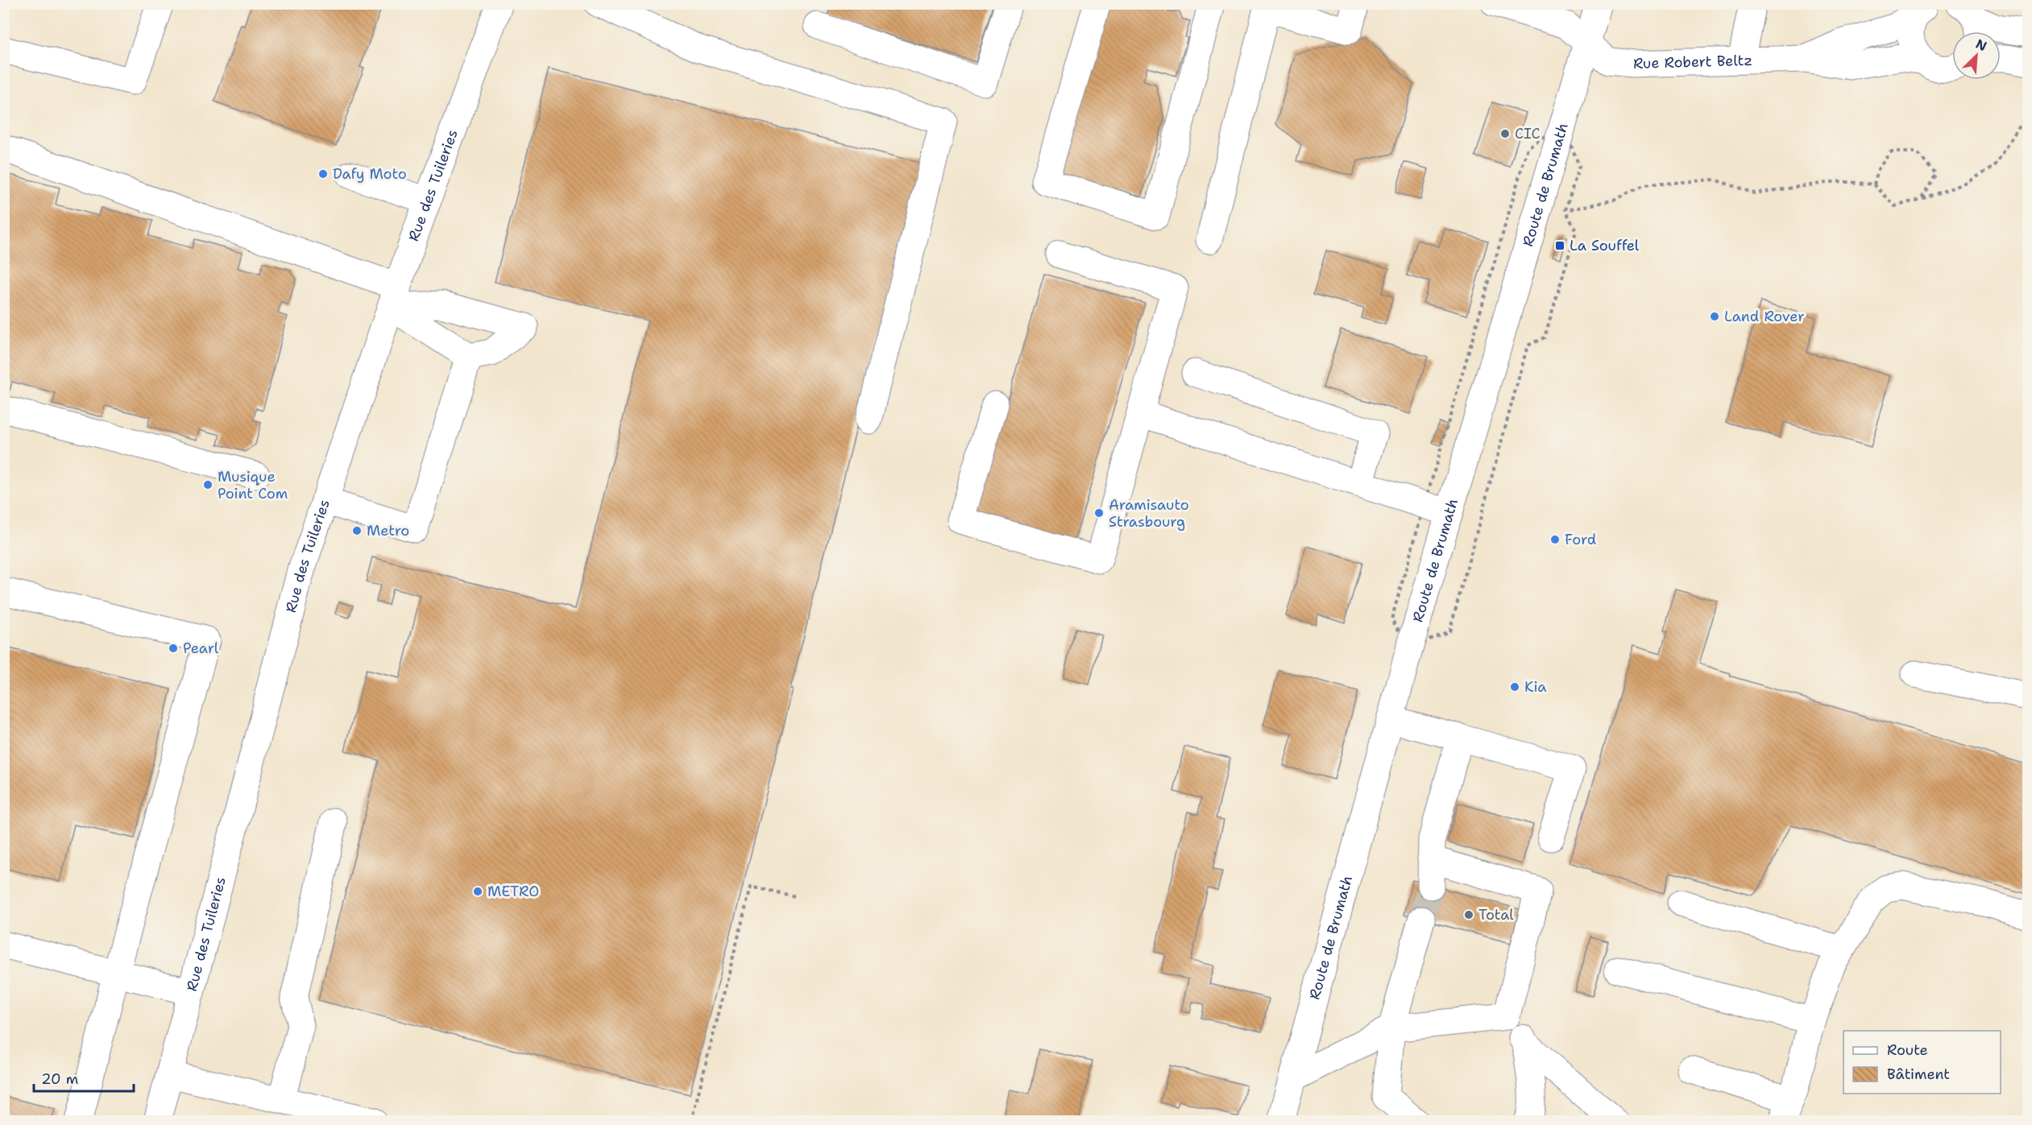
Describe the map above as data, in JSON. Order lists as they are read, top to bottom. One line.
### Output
{"streets":{"street":["Rue Robert Beltz","Rue des Tuileries","Route de Brumath"]},"crossings":[["Rue Robert Beltz","Route de Brumath"]],"places":{"other":["CIC","Dafy Moto","Land Rover","Musique Point Com","Aramisauto Strasbourg","Metro","Ford","Pearl","Kia","METRO","Total"],"transit":["La Souffel"]},"legend":["Route","Bâtiment"],"scale_bar":"20 m","north":"top right"}
